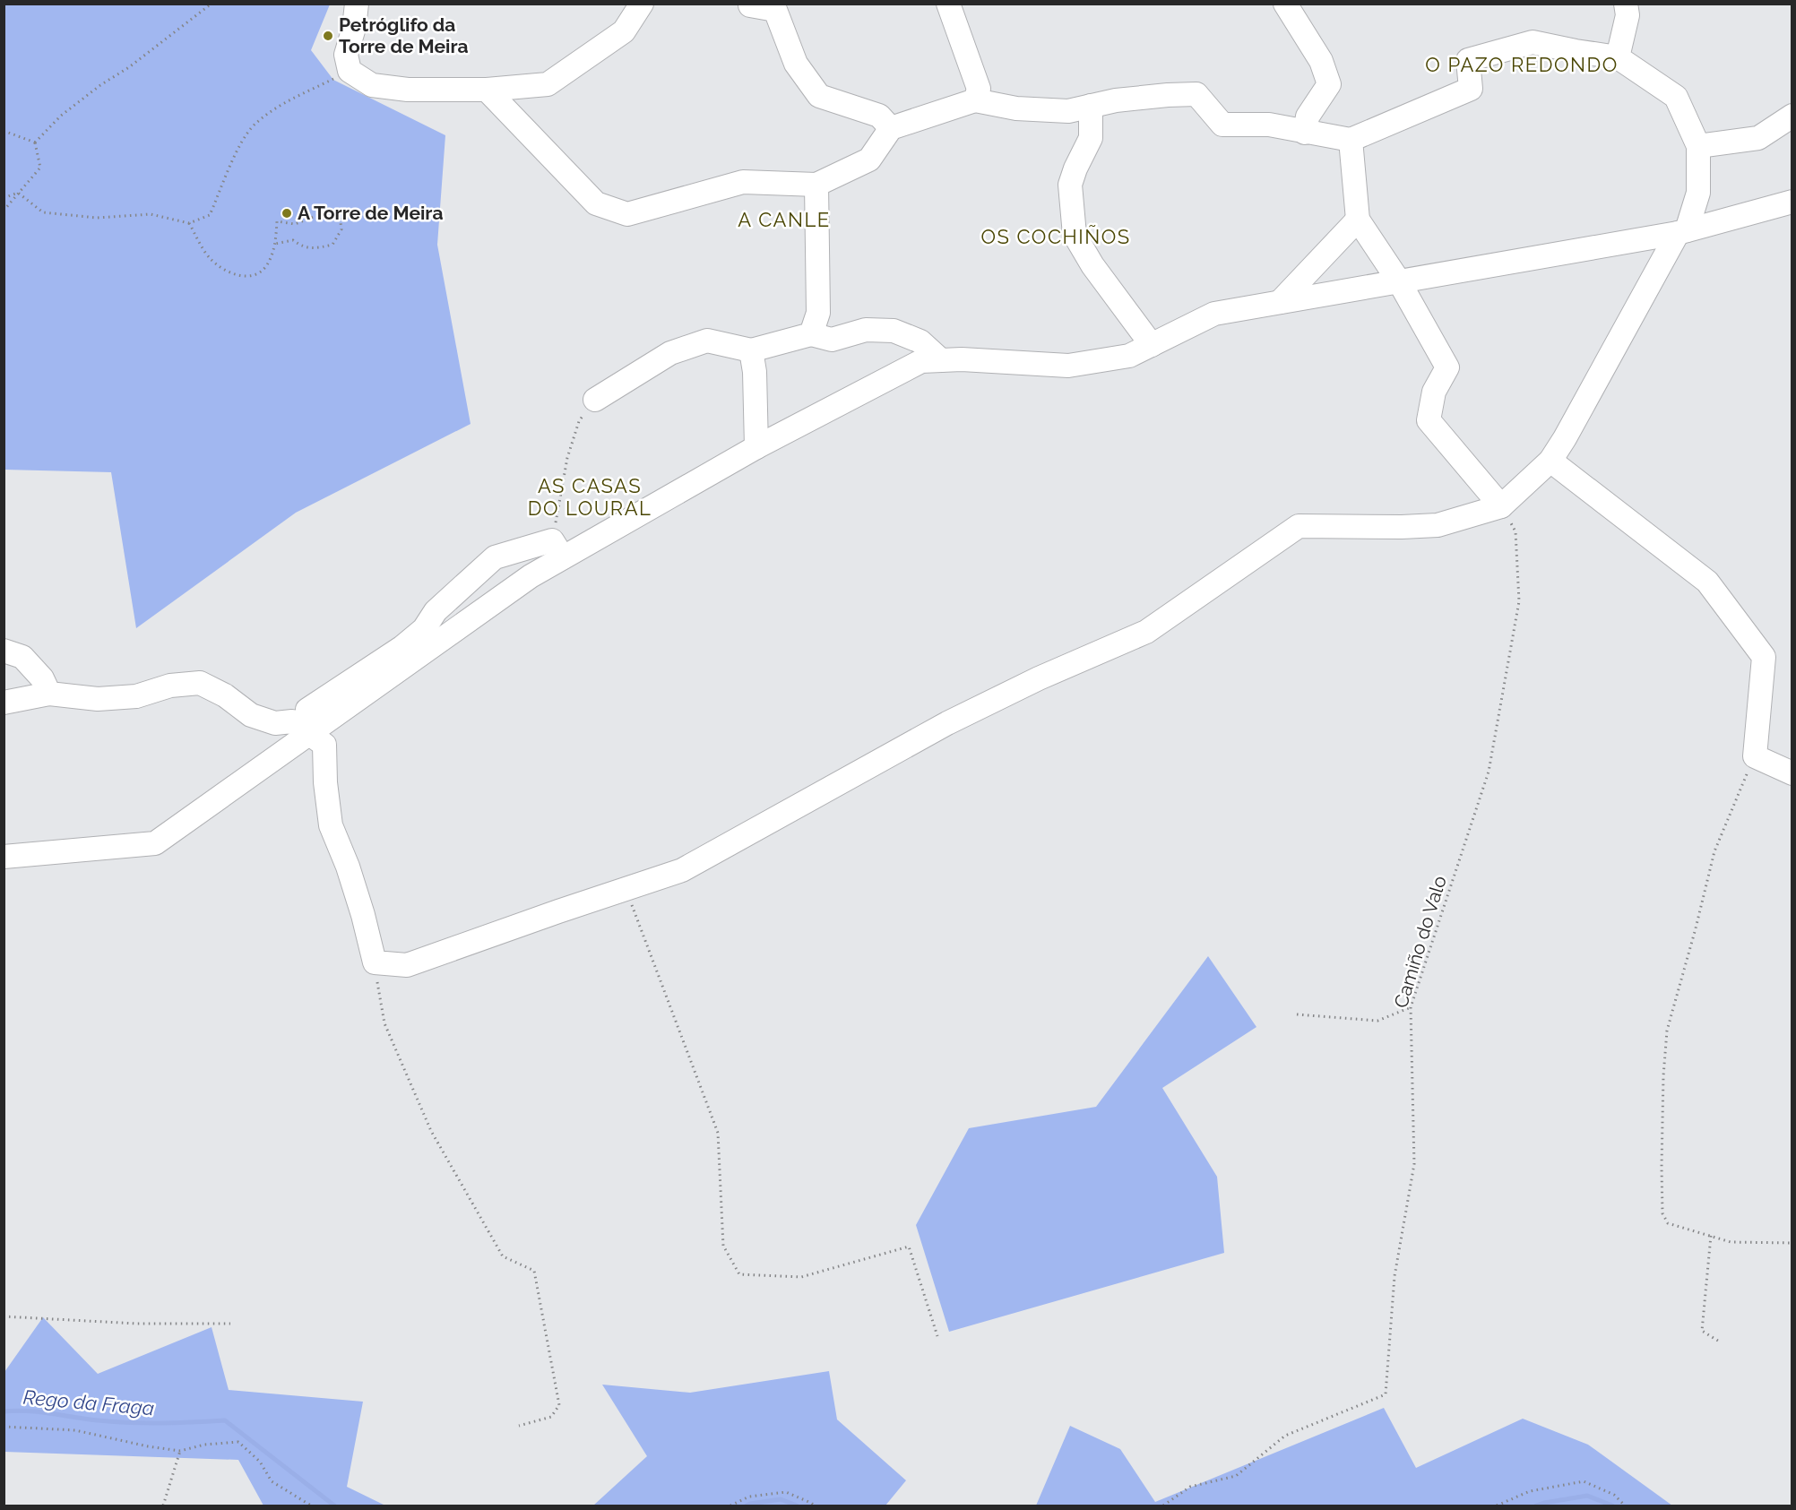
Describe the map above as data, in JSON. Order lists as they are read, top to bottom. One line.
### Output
{"streets":{"path":["Camiño do Valo"]},"districts":["O PAZO REDONDO","A CANLE","OS COCHIÑOS","AS CASAS DO LOURAL"],"water":["Rego da Fraga"],"places":["Petróglifo da Torre de Meira","A Torre de Meira"]}
